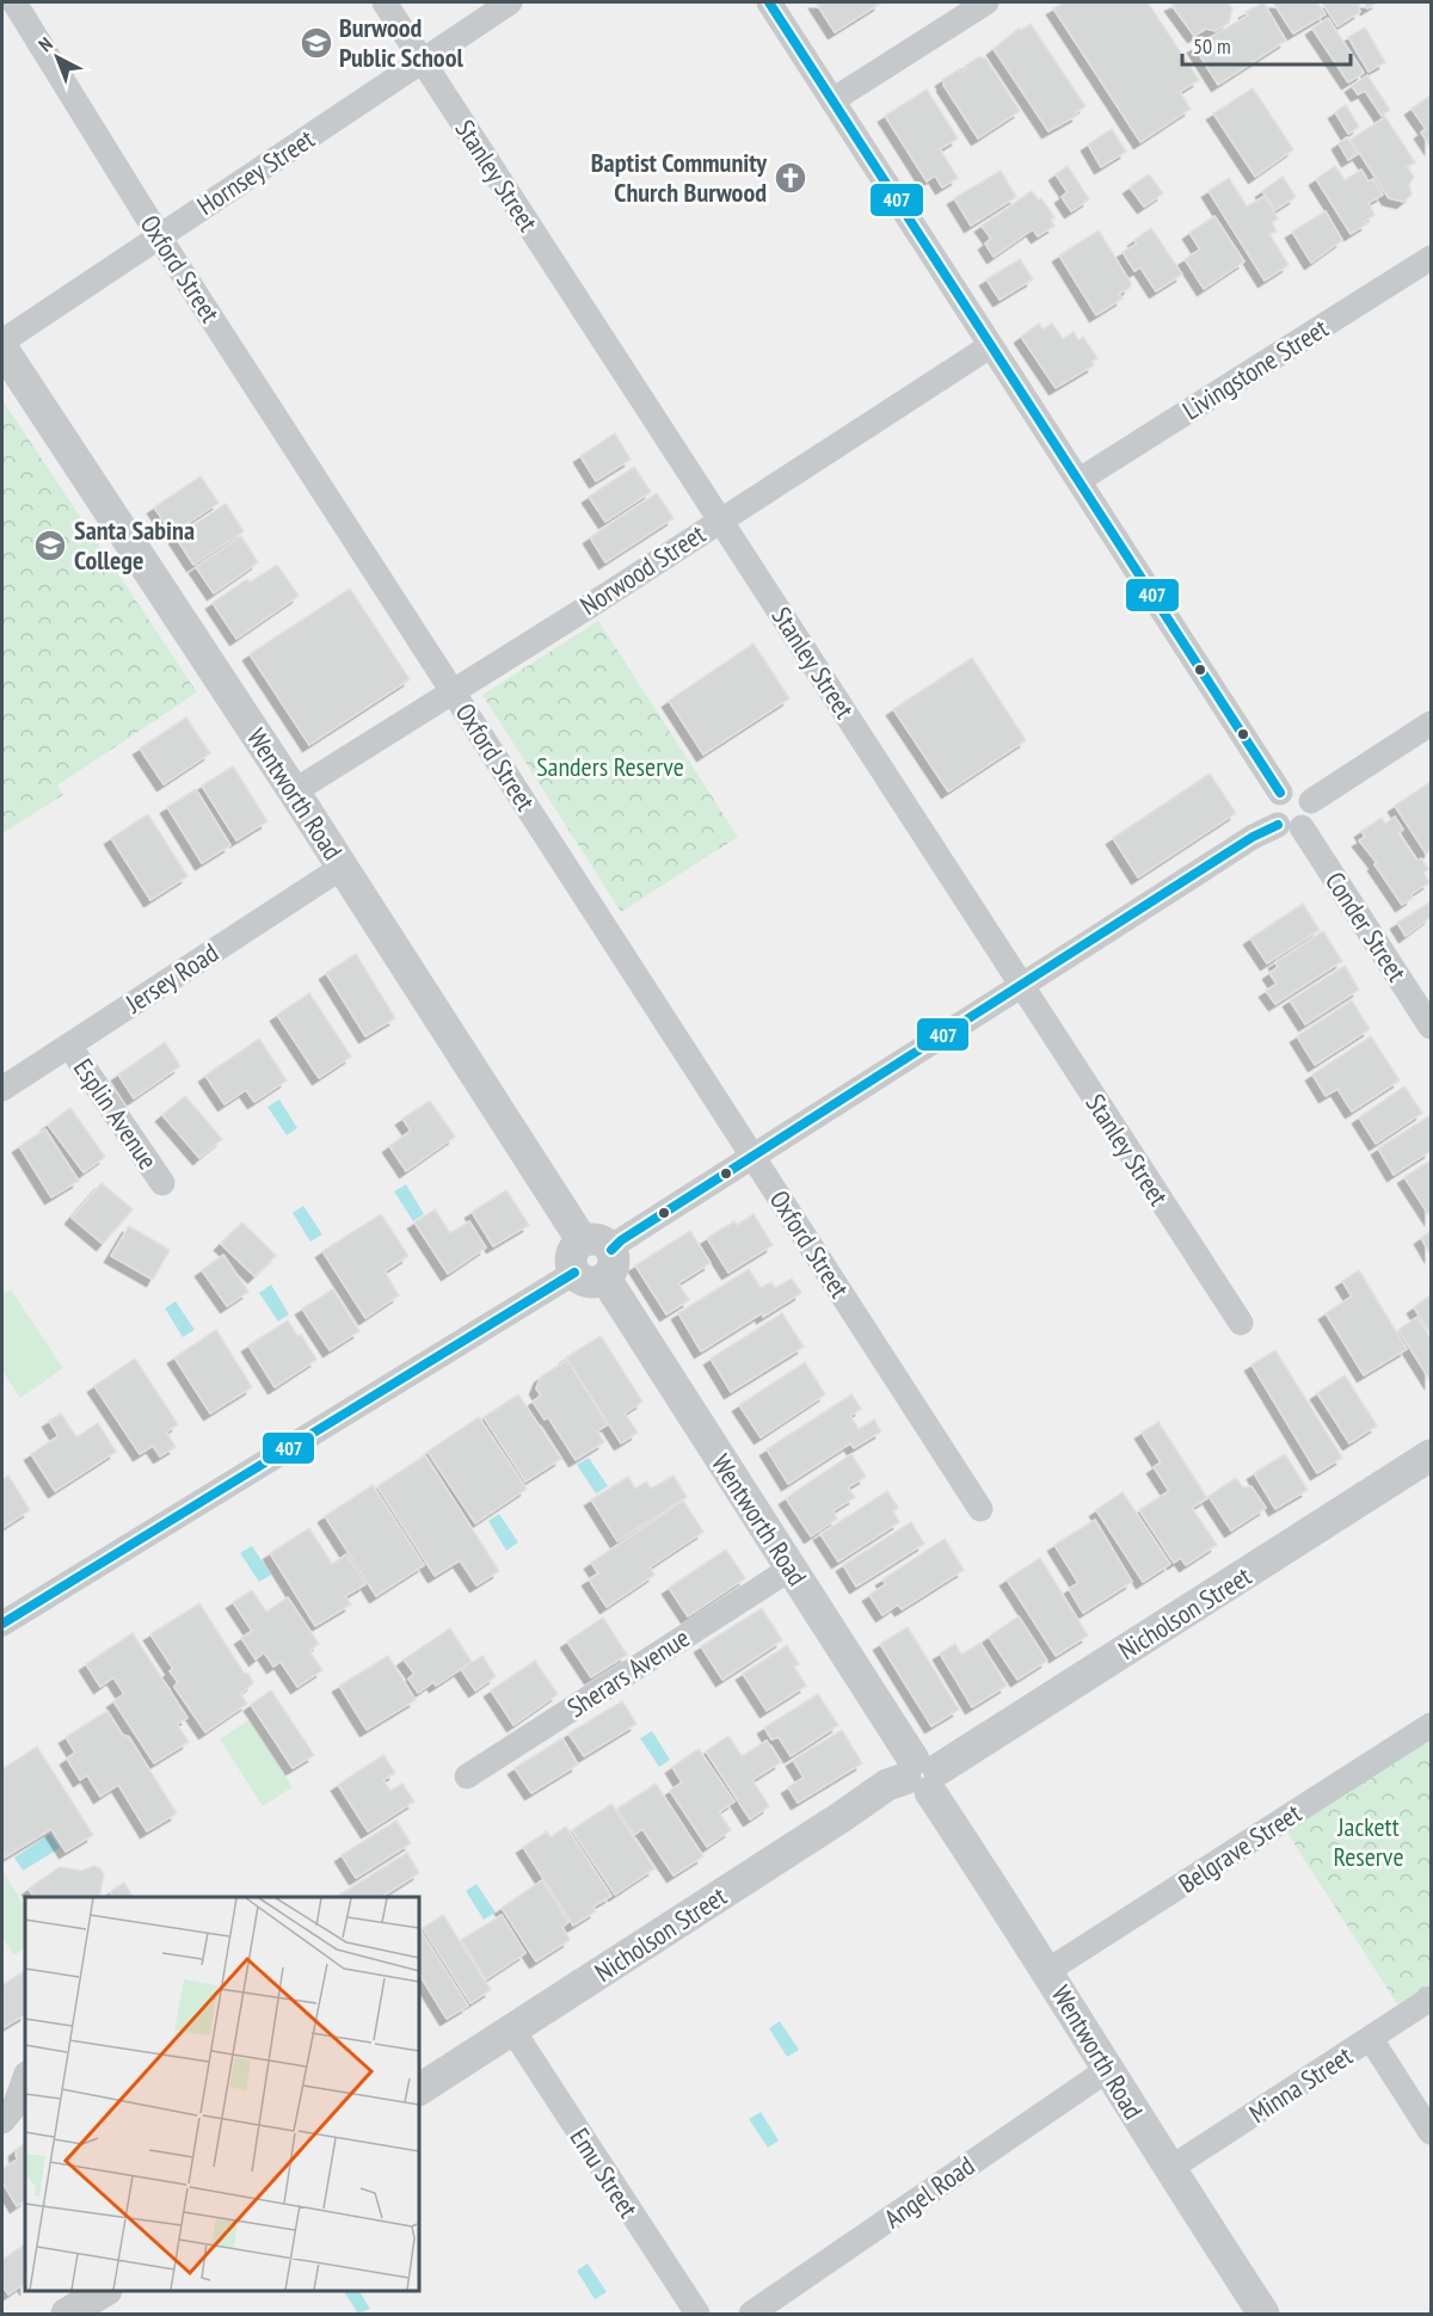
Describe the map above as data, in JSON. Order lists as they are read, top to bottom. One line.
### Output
{"streets":{"street":["Hornsey Street","Stanley Street","Oxford Street","Livingstone Street","Norwood Street","Wentworth Road","Conder Street","Jersey Road","Esplin Avenue","Nicholson Street","Sherars Avenue","Belgrave Street","Minna Street","Emu Street","Angel Road"]},"crossings":[["Hornsey Street","Stanley Street"],["Hornsey Street","Oxford Street"],["Stanley Street","Norwood Street"],["Oxford Street","Norwood Street"],["Norwood Street","Wentworth Road"],["Wentworth Road","Jersey Road"],["Wentworth Road","Nicholson Street"],["Wentworth Road","Sherars Avenue"],["Wentworth Road","Belgrave Street"],["Wentworth Road","Minna Street"],["Wentworth Road","Angel Road"],["Jersey Road","Esplin Avenue"],["Nicholson Street","Emu Street"]],"parks":["Sanders Reserve","Jackett Reserve"],"places":{"school or university":["Burwood Public School","Santa Sabina College"],"church":["Baptist Community Church Burwood"]},"lines":["transit line 407"],"scale_bar":"50 m","north":"top left"}
